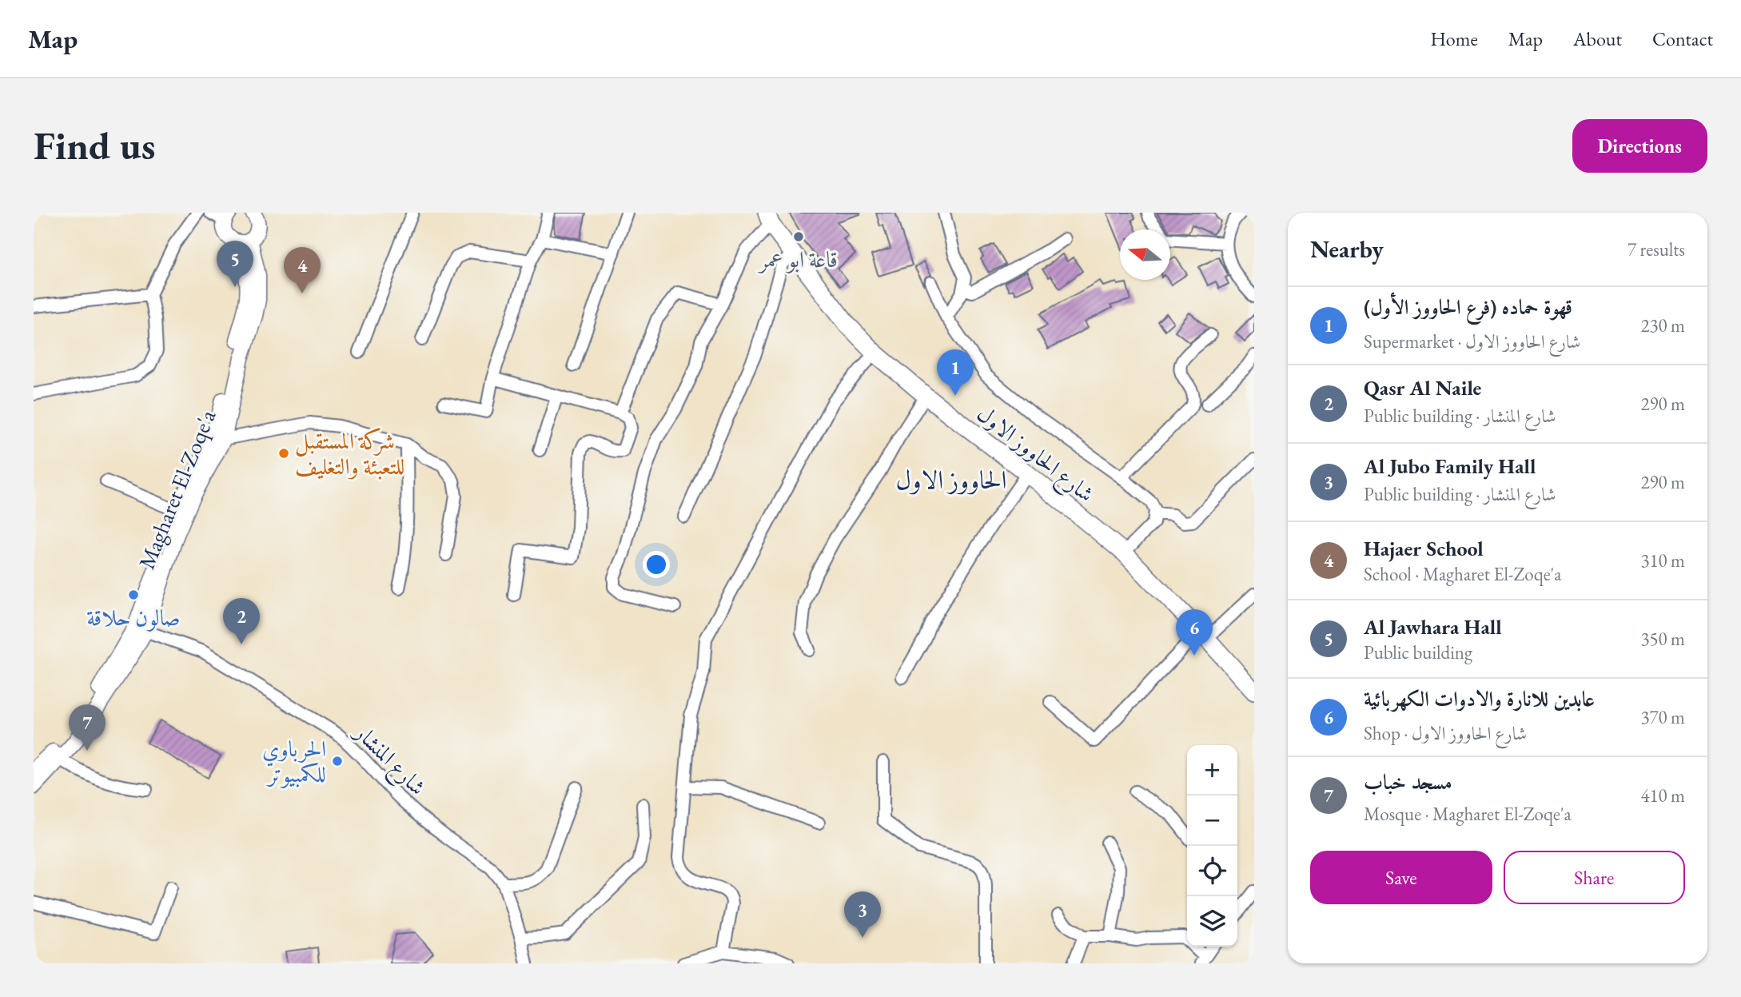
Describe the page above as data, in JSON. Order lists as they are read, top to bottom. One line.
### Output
{"streets":{"main road":["شارع الحاووز الاول"],"street":["Magharet El-Zoqe'a","شارع المنشار"]},"crossings":[["Magharet El-Zoqe'a","شارع المنشار"]],"districts":["الحاووز الاول"],"places":["قاعة ابو عمر","شركة المستقبل للتعبئة والتغليف","صالون حلاقة","الحرباوي للكمبيوتر"],"north":"left","page":{"header":"Map","nav":["Home","Map","About","Contact"],"buttons":["Directions",["Save","Share"]],"title":"Find us","heading":["Nearby","7 results"],"pins":["5","4","1","2","6","7","3"],"list":[{"mark":"1","name":"قهوة حماده (فرع الحاووز الأول)","note":"Supermarket · شارع الحاووز الاول","value":"230 m"},{"mark":"2","name":"Qasr Al Naile","note":"Public building · شارع المنشار","value":"290 m"},{"mark":"3","name":"Al Jubo Family Hall","note":"Public building · شارع المنشار","value":"290 m"},{"mark":"4","name":"Hajaer School","note":"School · Magharet El-Zoqe'a","value":"310 m"},{"mark":"5","name":"Al Jawhara Hall","note":"Public building","value":"350 m"},{"mark":"6","name":"عابدين للانارة والادوات الكهربائية","note":"Shop · شارع الحاووز الاول","value":"370 m"},{"mark":"7","name":"مسجد خباب","note":"Mosque · Magharet El-Zoqe'a","value":"410 m"}],"map_buttons":["+","−"]}}
